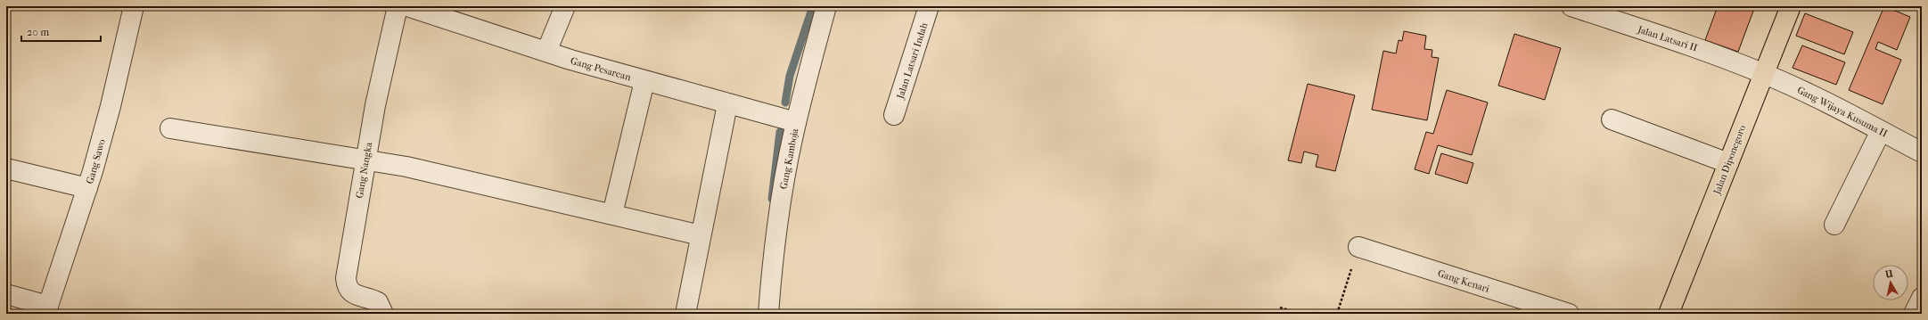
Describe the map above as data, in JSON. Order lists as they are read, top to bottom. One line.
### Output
{"streets":{"main road":["Jalan Diponegoro"],"street":["Jalan Latsari II","Jalan Latsari Indah","Gang Pesarean","Gang Wijaya Kusuma II","Gang Kamboja","Gang Sawo","Gang Nangka","Gang Kenari"]},"crossings":[["Jalan Latsari II","Gang Wijaya Kusuma II"],["Jalan Latsari II","Jalan Diponegoro"],["Gang Pesarean","Gang Kamboja"],["Gang Wijaya Kusuma II","Jalan Diponegoro"]],"scale_bar":"20 m","north":"top"}
